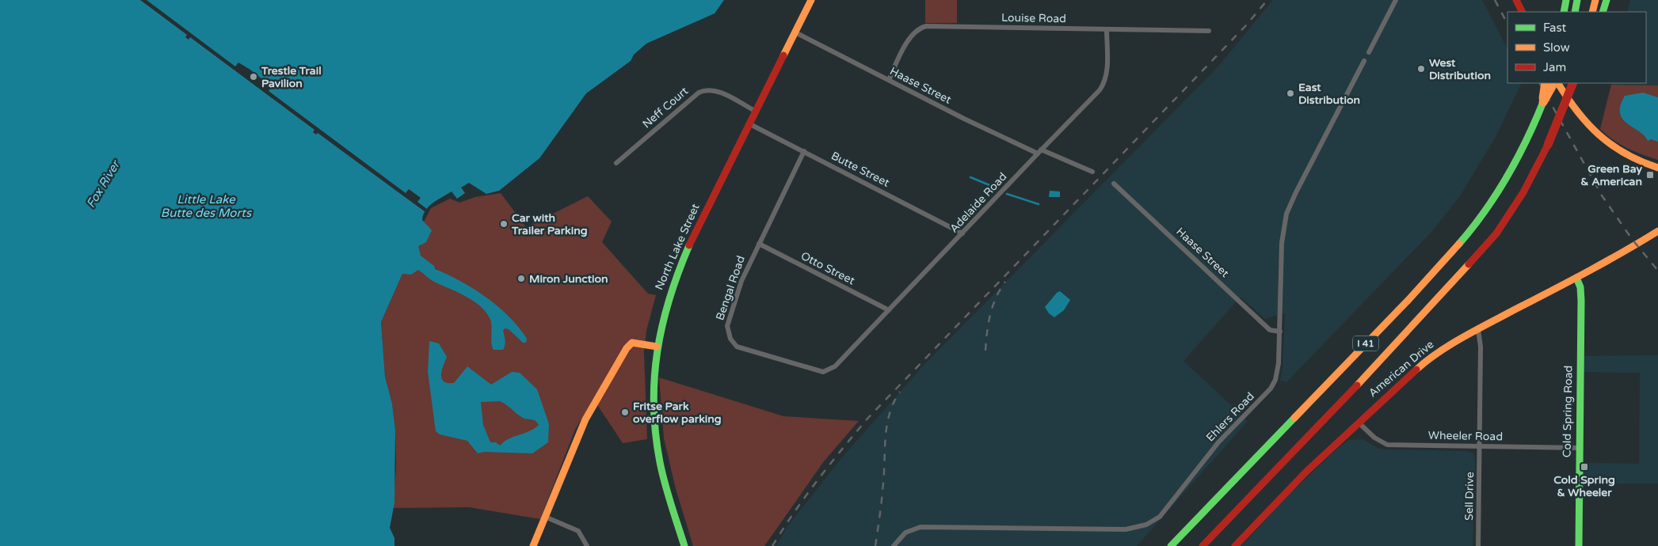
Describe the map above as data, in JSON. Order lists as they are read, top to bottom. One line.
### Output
{"streets":{"main road":["North Lake Street","I 41","American Drive","Cold Spring Road"],"street":["Louise Road","Haase Street","Neff Court","Butte Street","Adelaide Road","Otto Street","Bengal Road","Ehlers Road","Wheeler Road","Sell Drive"]},"crossings":[["Louise Road","Haase Street"],["Louise Road","Adelaide Road"],["Haase Street","Adelaide Road"],["Haase Street","North Lake Street"],["Haase Street","Ehlers Road"],["Neff Court","North Lake Street"],["Butte Street","Adelaide Road"],["Butte Street","North Lake Street"],["Butte Street","Bengal Road"],["Adelaide Road","Otto Street"],["Adelaide Road","Bengal Road"],["Otto Street","Bengal Road"],["American Drive","Cold Spring Road"],["American Drive","Wheeler Road"],["American Drive","Sell Drive"],["Cold Spring Road","Wheeler Road"],["Wheeler Road","Sell Drive"]],"water":["Fox River","Little Lake Butte des Morts"],"places":{"other":["West Distribution","Trestle Trail Pavilion","East Distribution","Car with Trailer Parking","Miron Junction","Fritse Park overflow parking"],"transit":["Green Bay & American","Cold Spring & Wheeler"]},"legend":["Fast","Slow","Jam"]}
